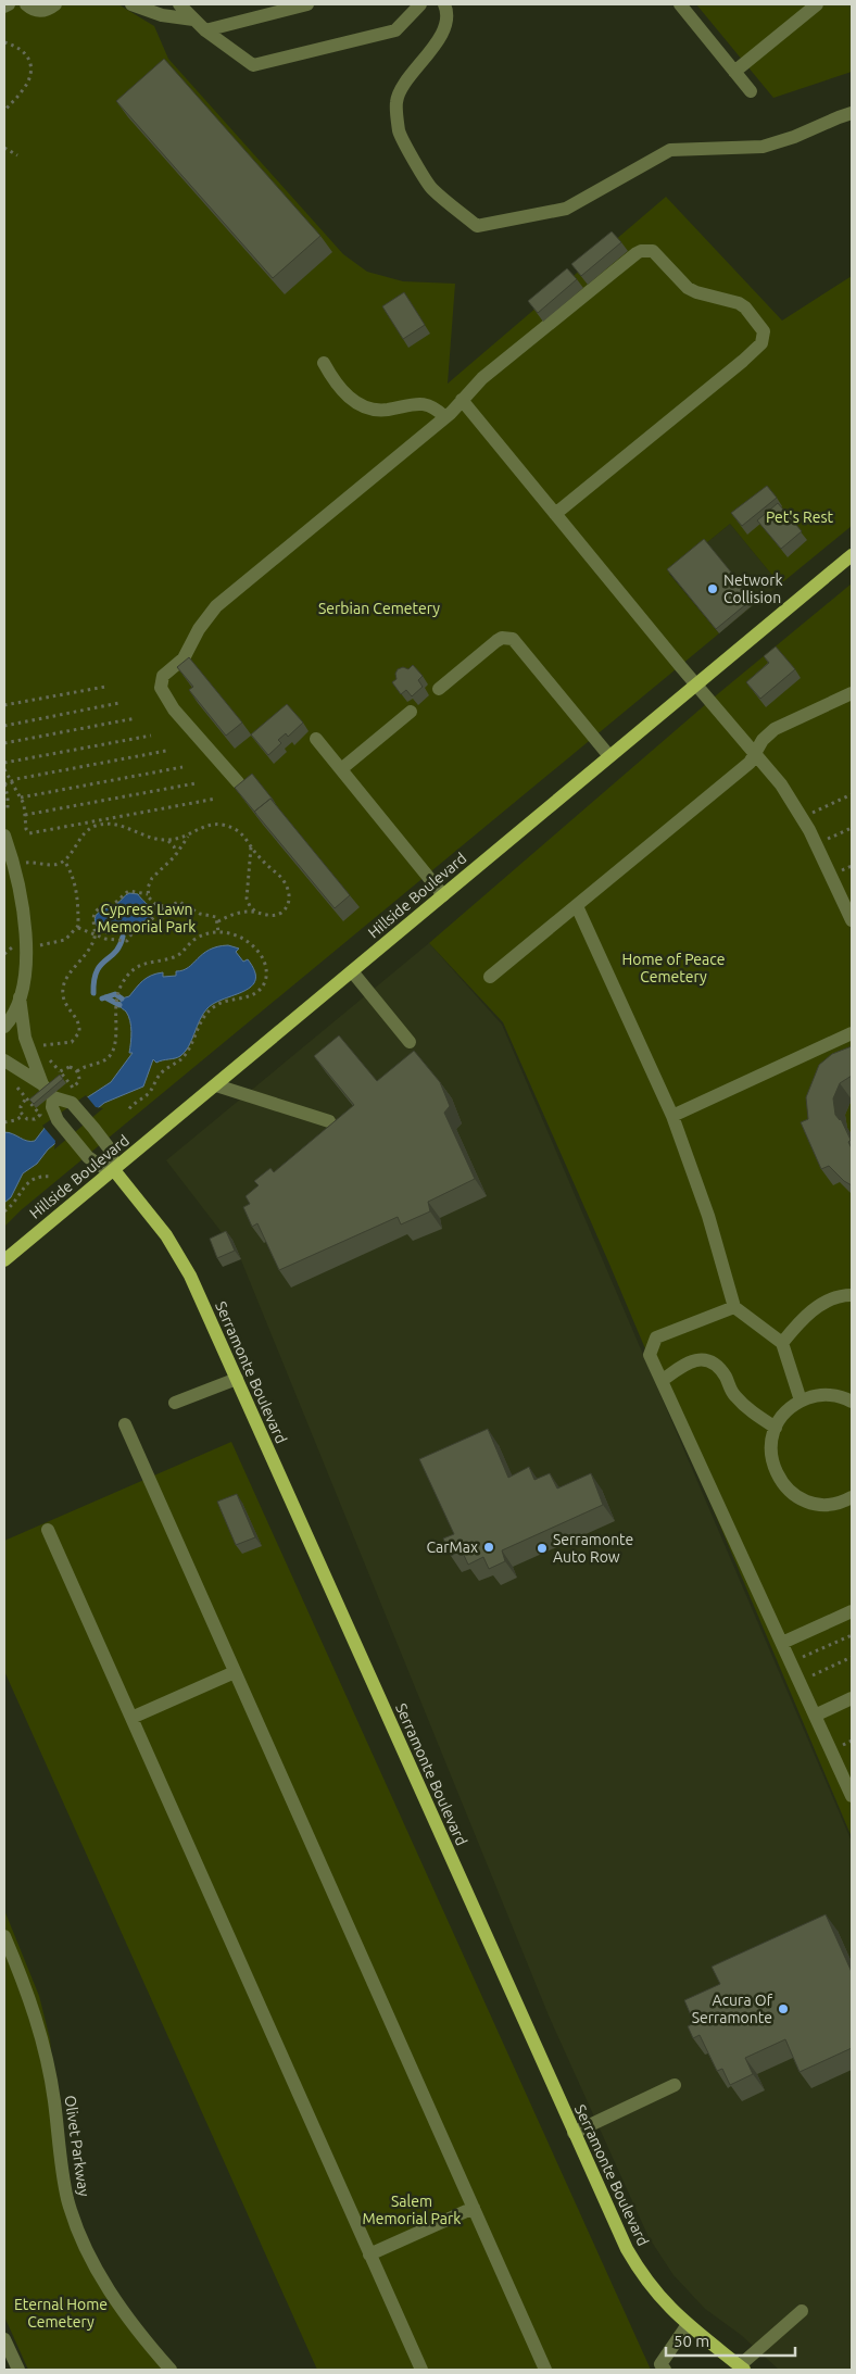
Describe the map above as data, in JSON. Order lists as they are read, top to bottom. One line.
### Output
{"streets":{"main road":["Hillside Boulevard","Serramonte Boulevard"],"street":["Olivet Parkway"]},"crossings":[["Hillside Boulevard","Serramonte Boulevard"]],"parks":["Pet's Rest","Serbian Cemetery","Cypress Lawn Memorial Park","Home of Peace Cemetery","Salem Memorial Park","Eternal Home Cemetery"],"places":["Network Collision","CarMax","Serramonte Auto Row","Acura Of Serramonte"],"scale_bar":"50 m"}
